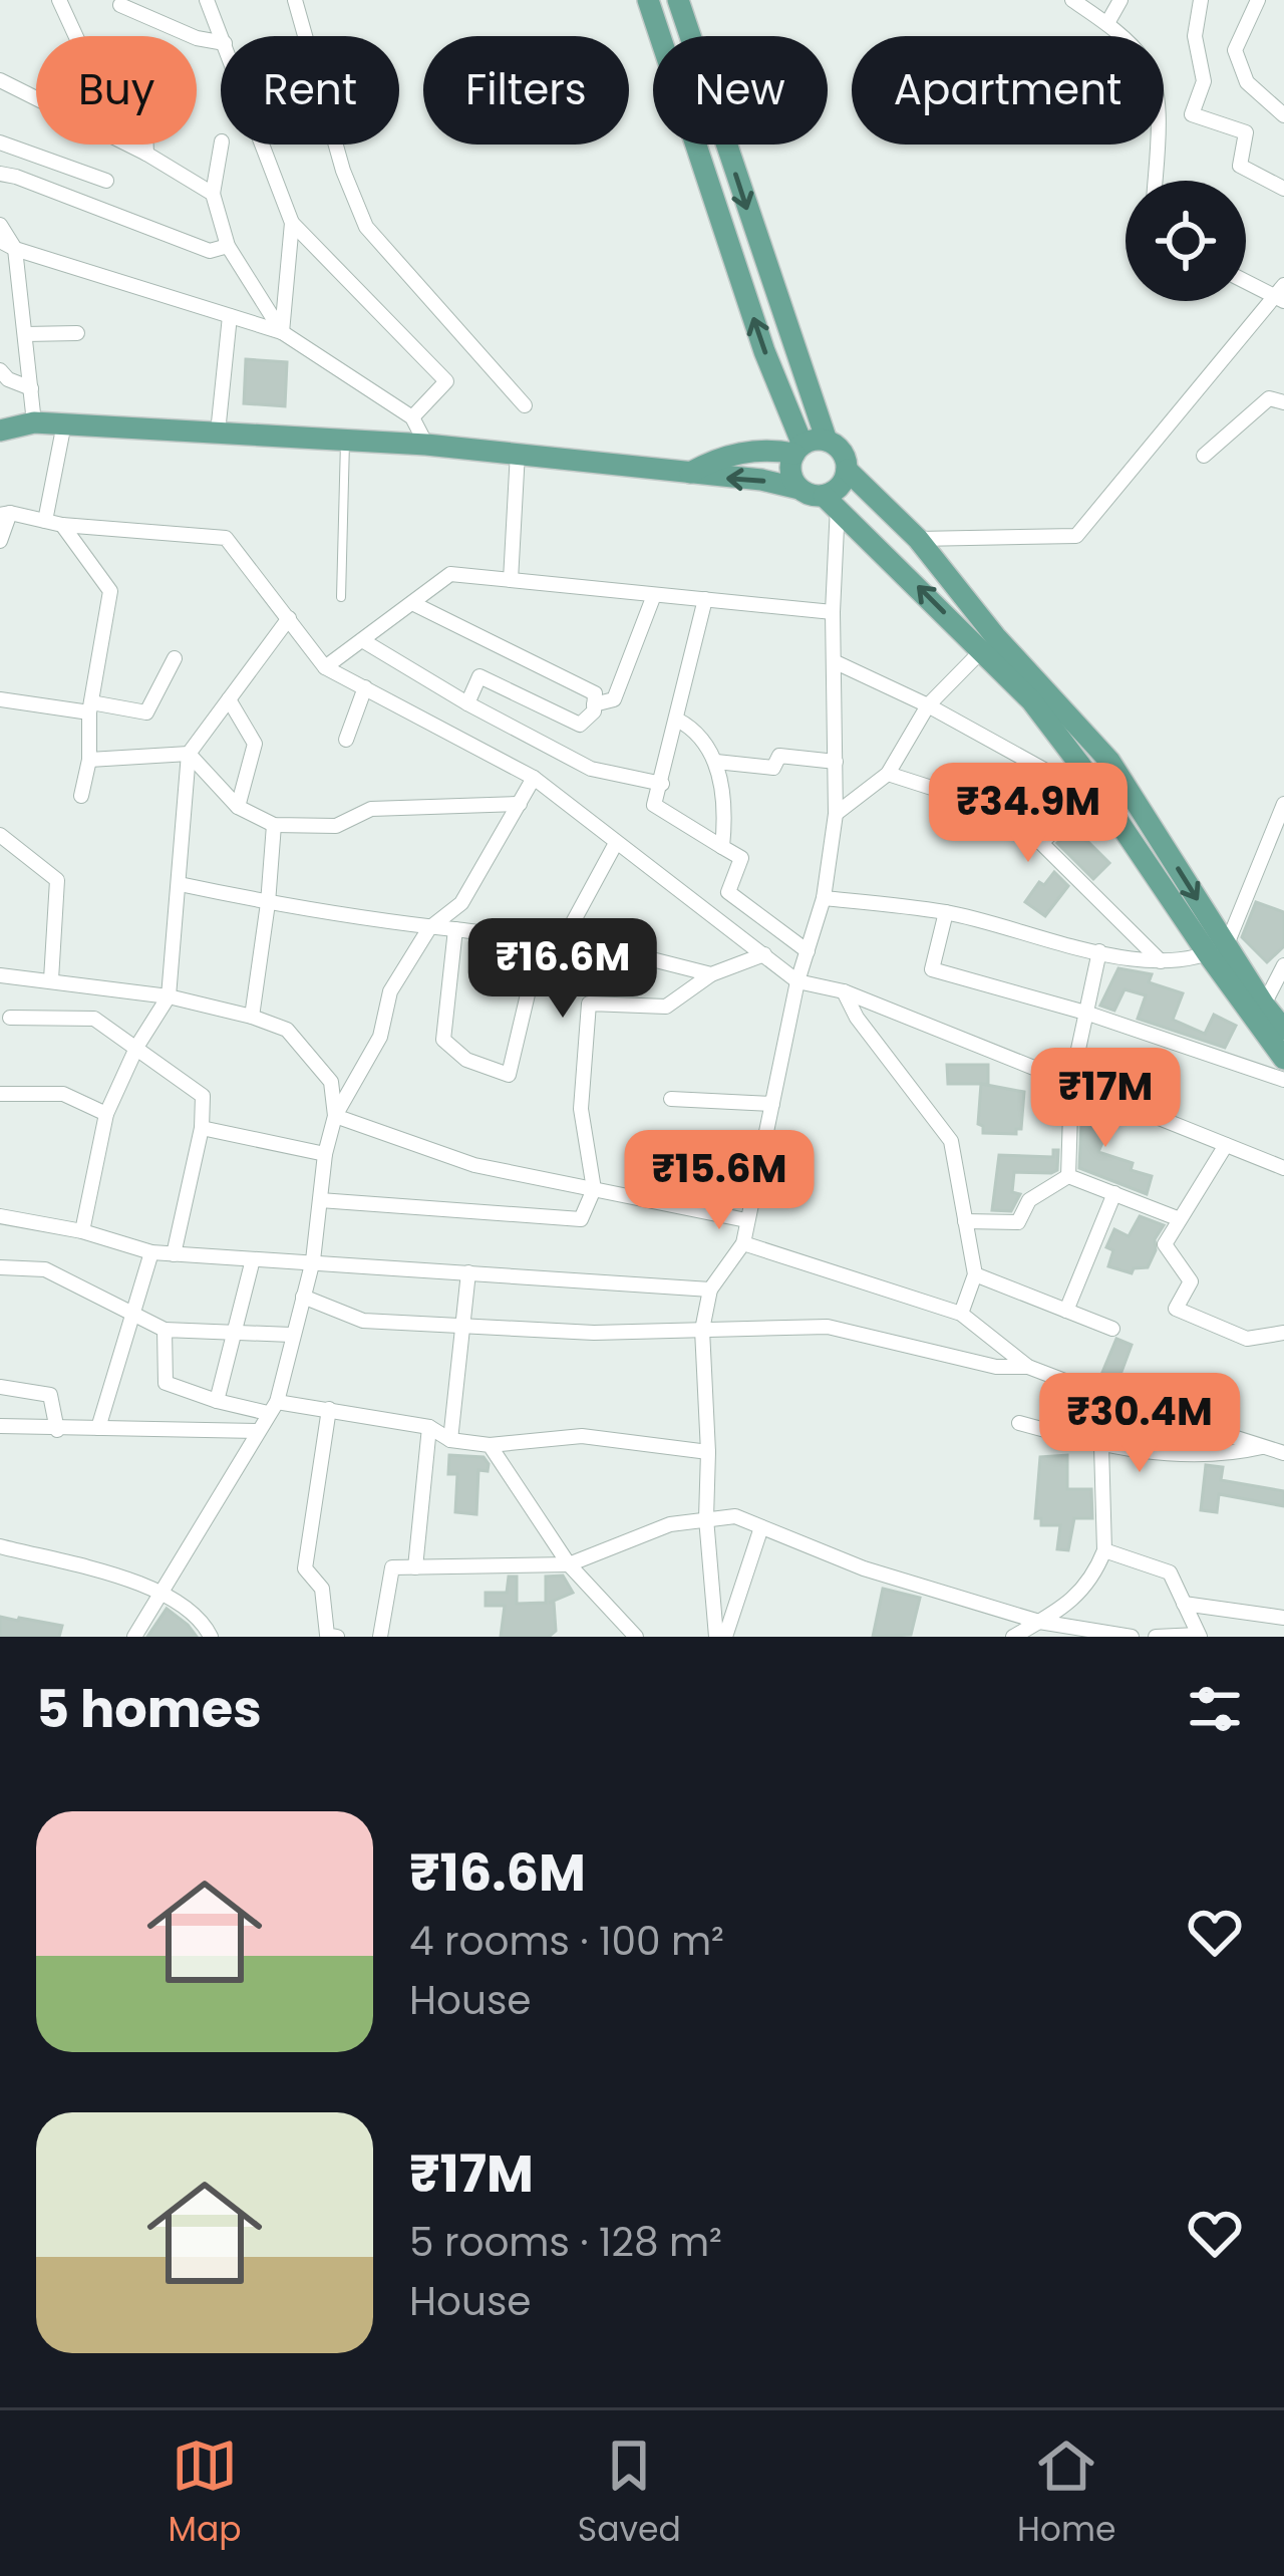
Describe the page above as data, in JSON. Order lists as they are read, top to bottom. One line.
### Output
{"page":{"chip":["Buy","Rent","Filters","New","Apartment"],"price":["₹34.9M","₹16.6M","₹17M","₹15.6M","₹30.4M"],"heading":"5 homes","list":[{"name":"₹16.6M","note":"4 rooms · 100 m² · House"},{"name":"₹17M","note":"5 rooms · 128 m² · House"}],"tabs":["Map","Saved","Home"]}}
